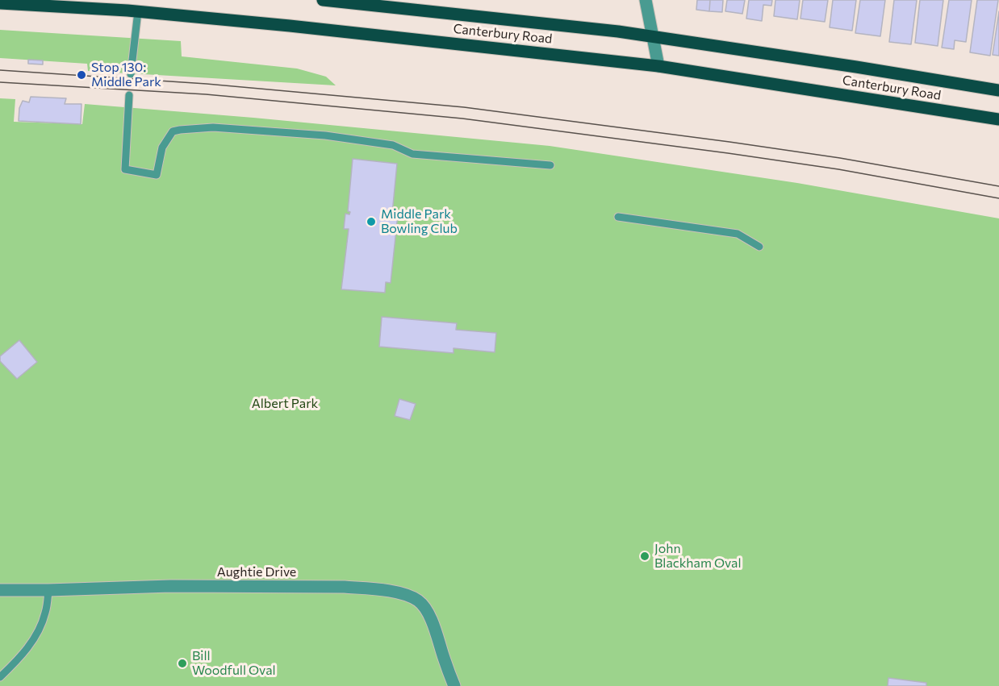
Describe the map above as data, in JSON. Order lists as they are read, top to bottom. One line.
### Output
{"streets":{"main road":["Canterbury Road"],"street":["Aughtie Drive"]},"parks":["Albert Park"],"places":["Stop 130: Middle Park","Middle Park Bowling Club","John Blackham Oval","Bill Woodfull Oval"]}
